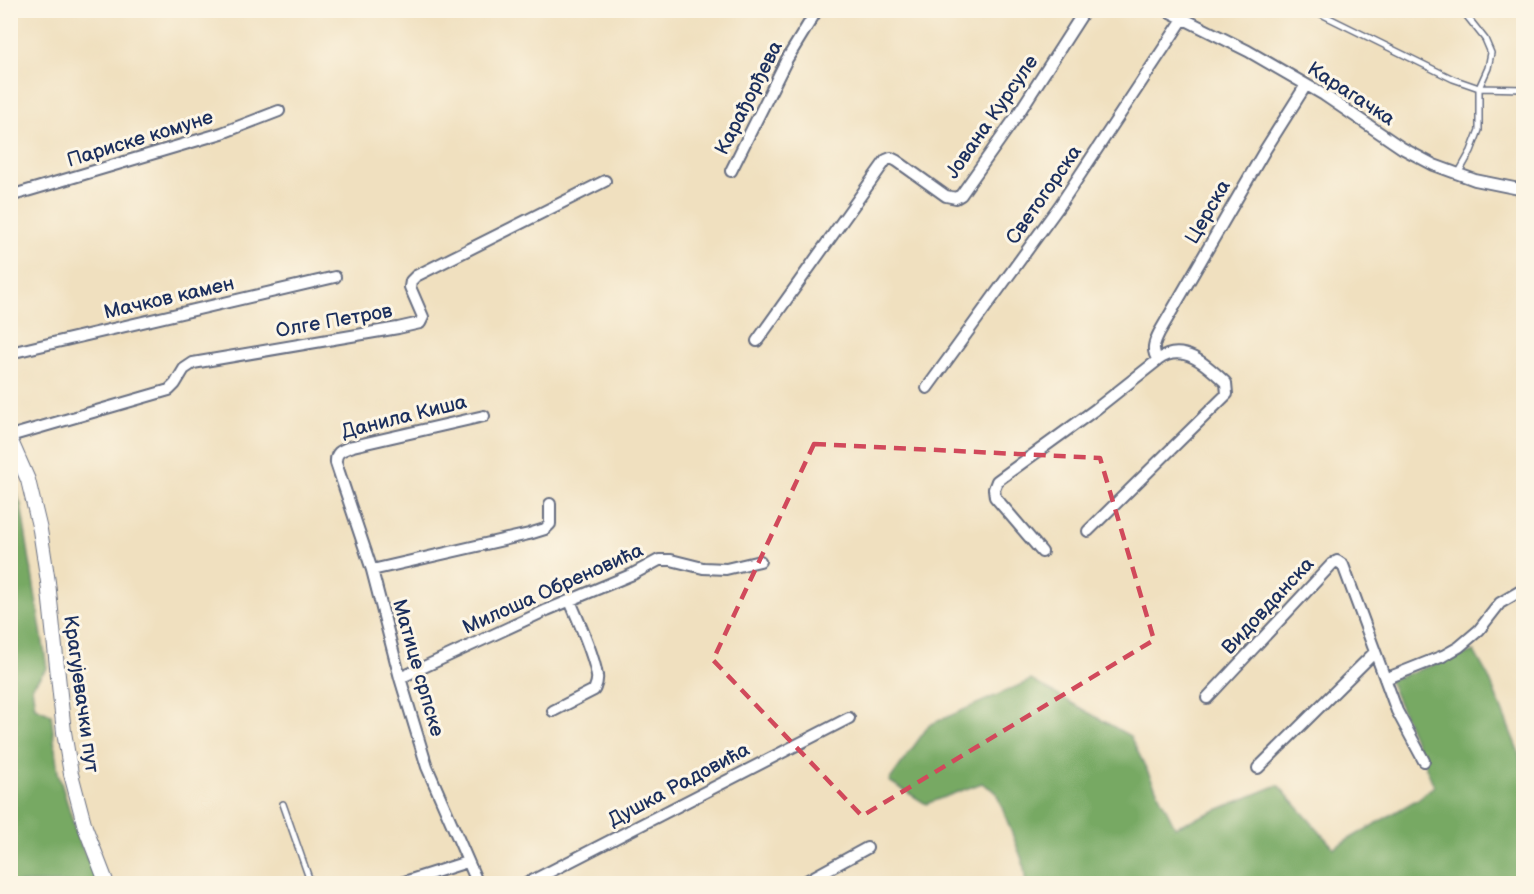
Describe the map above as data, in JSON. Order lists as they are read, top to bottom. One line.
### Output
{"streets":{"main road":["Крагујевачки пут"],"street":["Карагачка","Карађорђева","Јована Курсуле","Париске комуне","Светогорска","Церска","Мачков камен","Олге Петров","Данила Киша","Милоша Обреновића","Видовданска","Матице српске","Душка Радовића"]},"crossings":[["Карагачка","Светогорска"],["Карагачка","Церска"],["Олге Петров","Крагујевачки пут"],["Данила Киша","Матице српске"],["Милоша Обреновића","Матице српске"]]}
